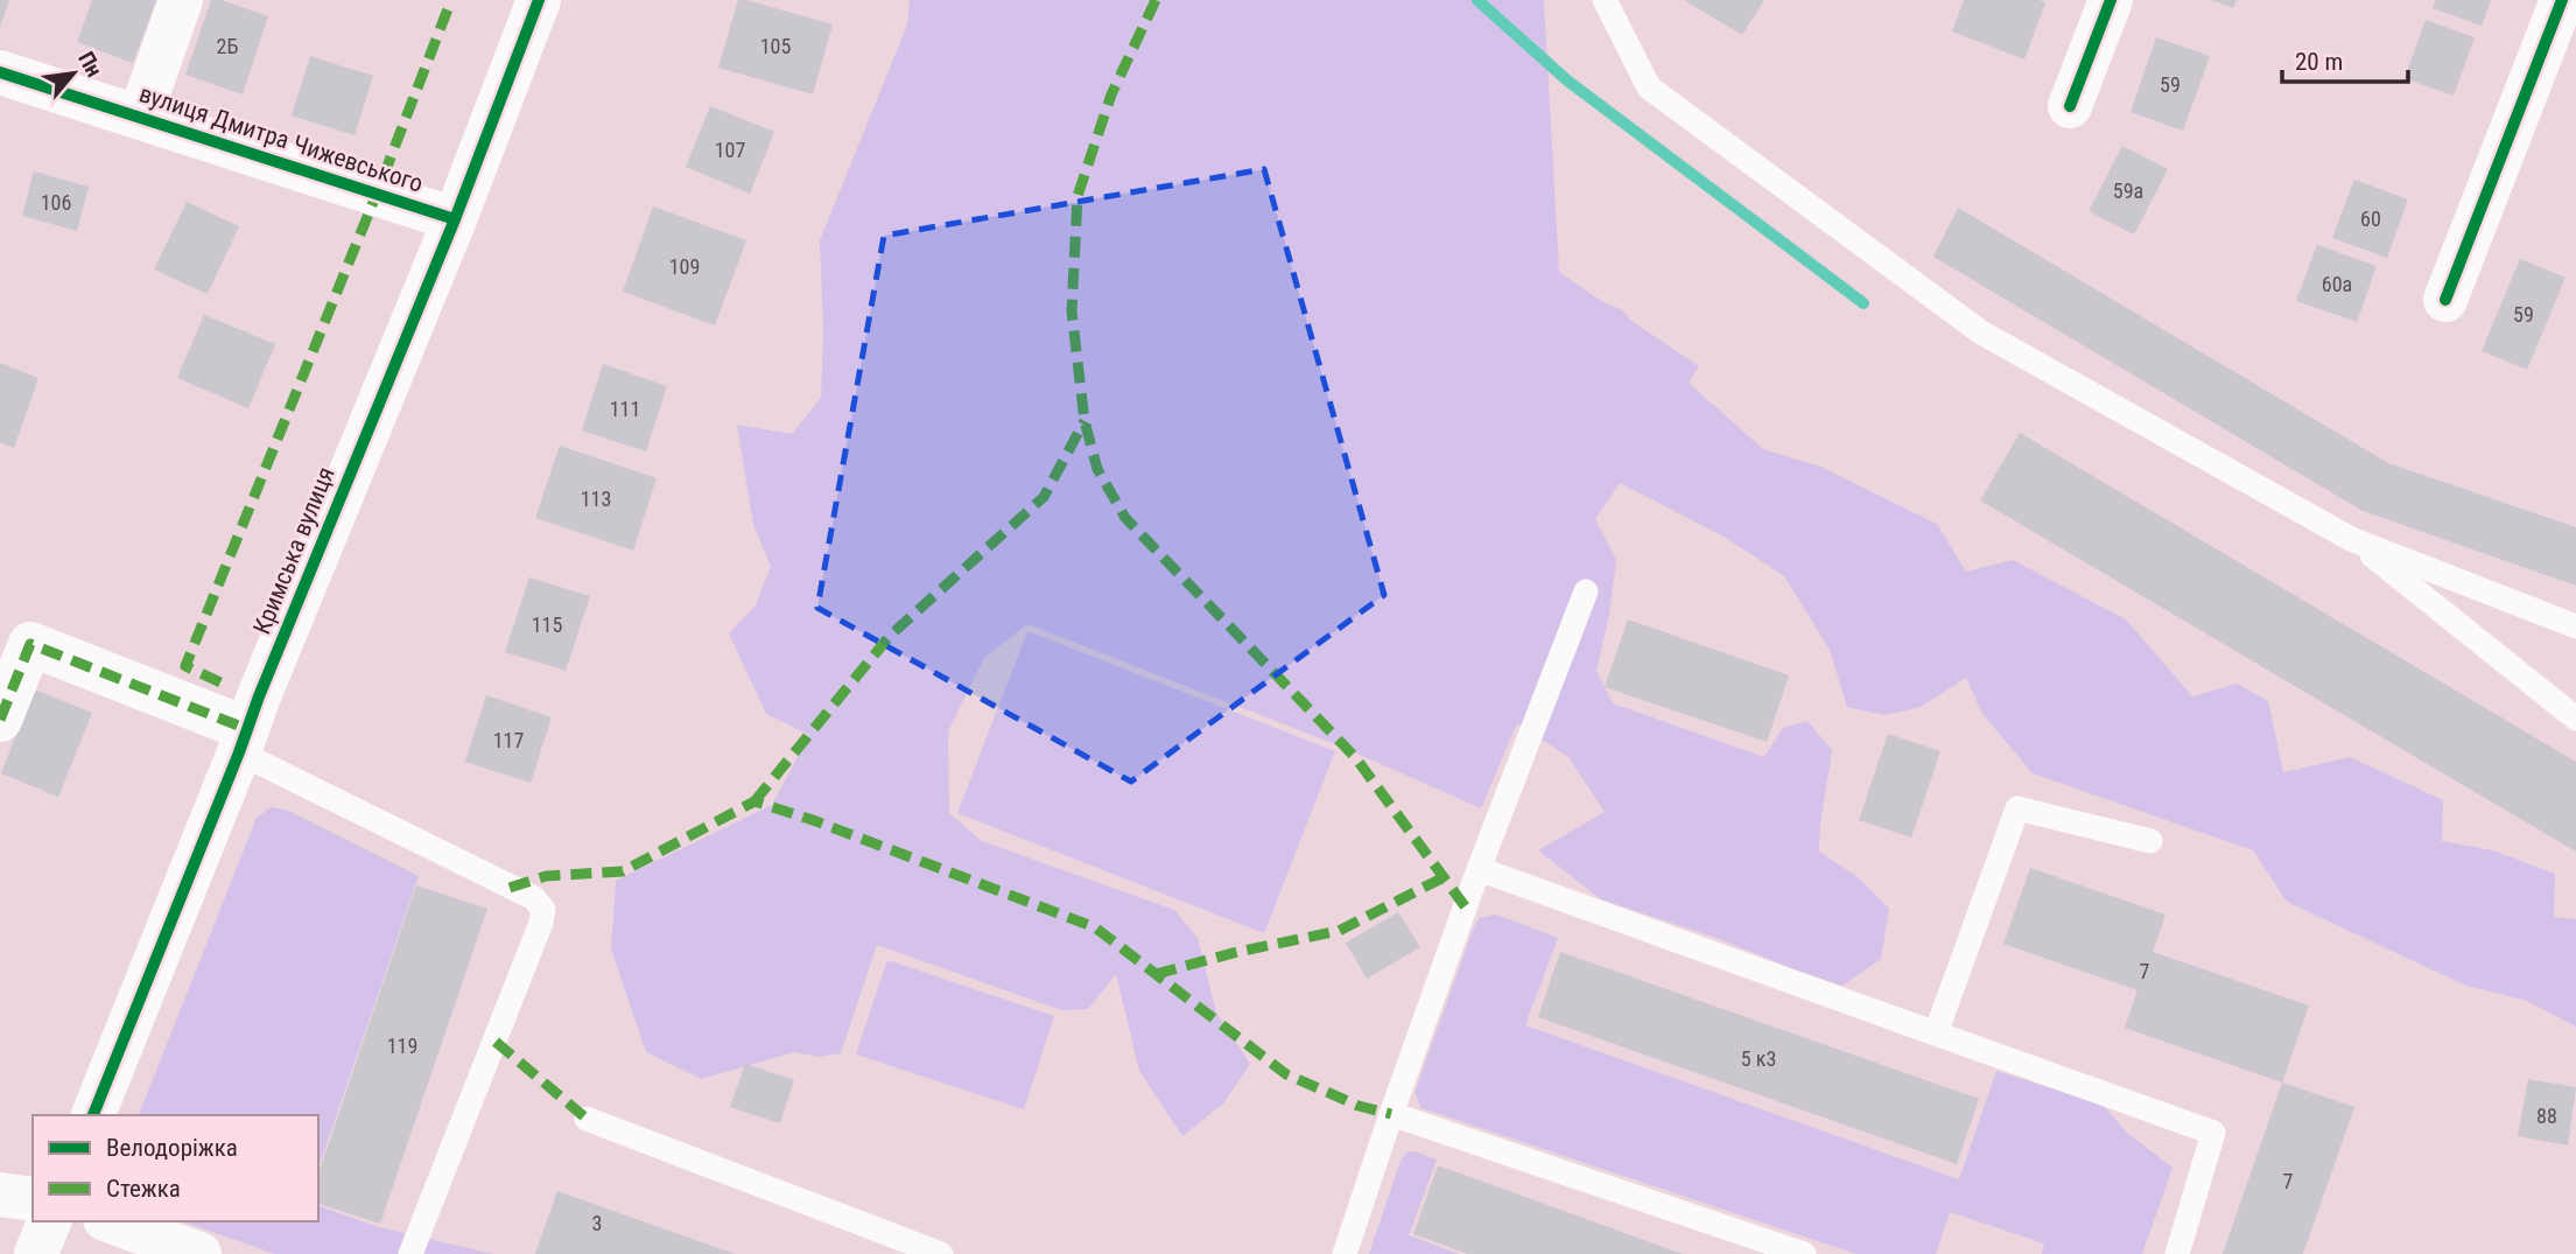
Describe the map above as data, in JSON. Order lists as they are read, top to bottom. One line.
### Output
{"streets":{"street":["вулиця Дмитра Чижевського","Кримська вулиця"]},"crossings":[["вулиця Дмитра Чижевського","Кримська вулиця"]],"house_numbers":["2Б","105","59","107","59а","106","60","109","60а","59","111","113","115","117","7","119","5 к3","88","7","3"],"legend":["Велодоріжка","Стежка"],"scale_bar":"20 m","north":"top right"}
